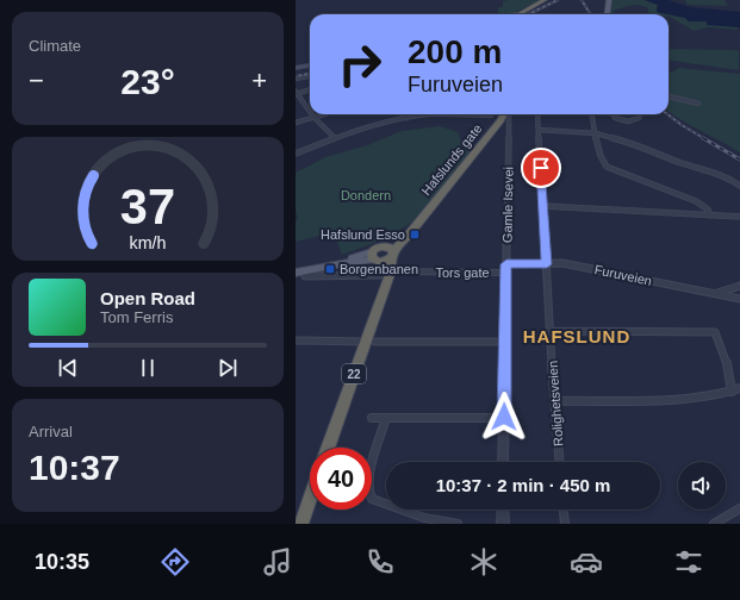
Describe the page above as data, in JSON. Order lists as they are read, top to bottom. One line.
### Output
{"streets":{"highway":["Hafslunds gate","22"],"street":["Gamle Isevei","Tors gate","Furuveien","Rolighetsveien"]},"crossings":[["Hafslunds gate","22"],["Gamle Isevei","Tors gate"],["Gamle Isevei","Furuveien"],["Tors gate","Furuveien"],["Tors gate","22"],["Furuveien","Rolighetsveien"]],"districts":["HAFSLUND"],"parks":["Dondern"],"places":{"transit":["Hafslund Esso","Borgenbanen"]},"page":{"tile":["Climate",["Arrival","10:37"]],"turn":["200 m","Furuveien"],"heat":["−","23°","+"],"song":["Open Road","Tom Ferris"],"limit":"40","trip":"10:37 · 2 min · 450 m","tabs":"10:35","gauge":["37","km/h"]}}
